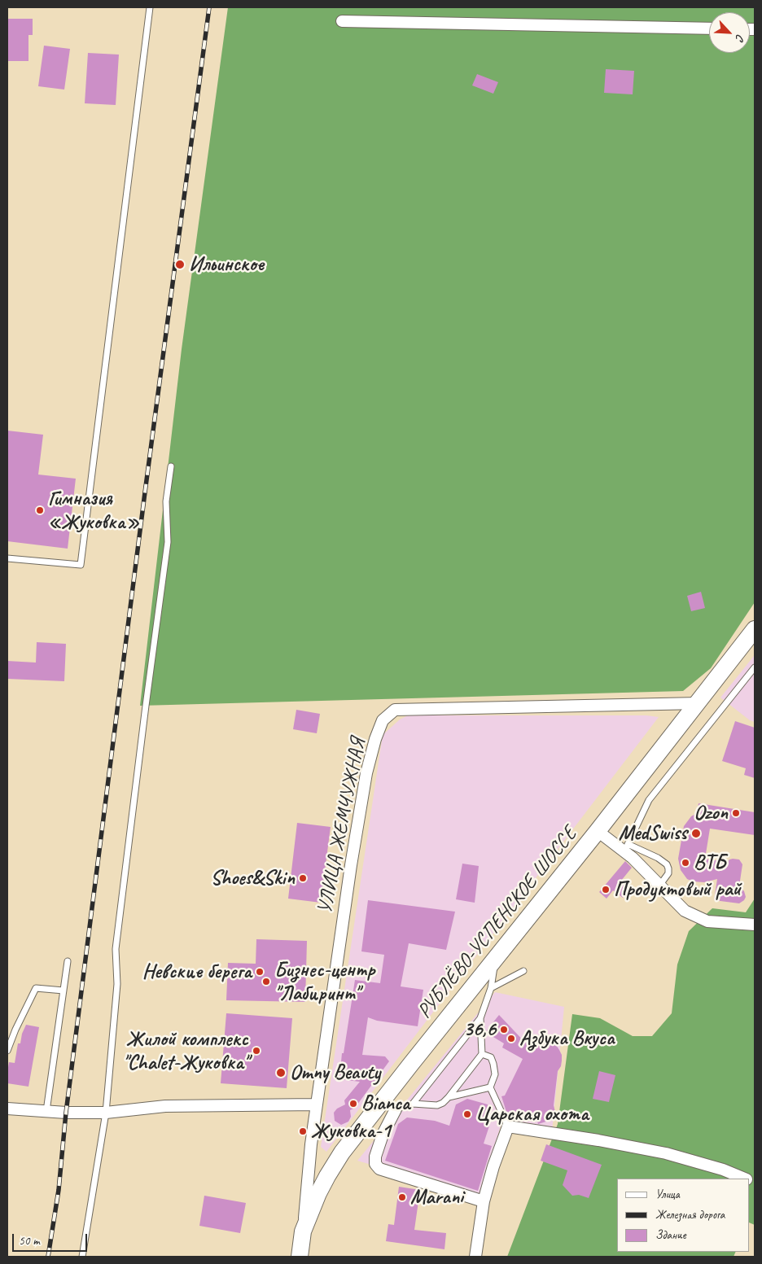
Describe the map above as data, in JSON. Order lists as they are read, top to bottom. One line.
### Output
{"streets":{"main road":["РУБЛЁВО-УСПЕНСКОЕ ШОССЕ"],"street":["УЛИЦА ЖЕМЧУЖНАЯ"]},"crossings":[["УЛИЦА ЖЕМЧУЖНАЯ","РУБЛЁВО-УСПЕНСКОЕ ШОССЕ"]],"places":["Ильинское","Гимназия «Жуковка»","Ozon","MedSwiss","ВТБ","Shoes&Skin","Продуктовый рай","Невские берега","Бизнес-центр \"Лабиринт\"","36,6","Азбука Вкуса","Жилой комплекс \"Chalet-Жуковка\"","Omny Beauty","Bianca","Царская охота","Жуковка-1","Marani"],"legend":["Улица","Железная дорога","Здание"],"scale_bar":"50 m","north":"bottom right"}
